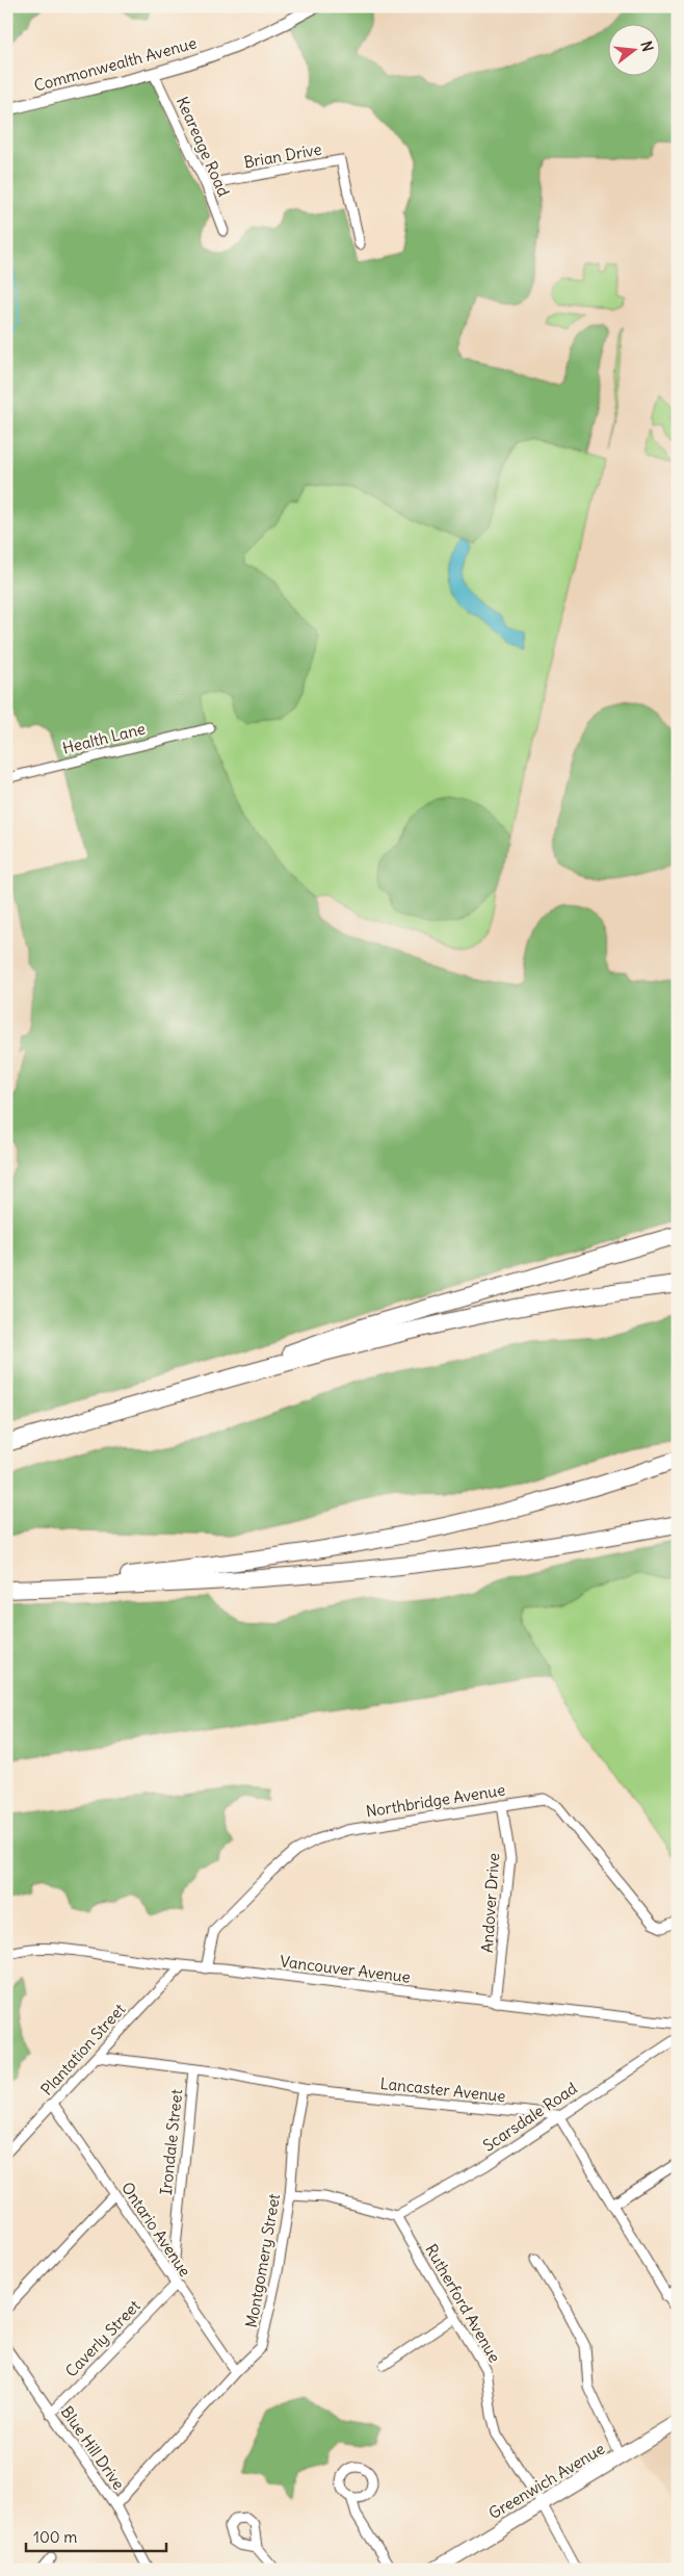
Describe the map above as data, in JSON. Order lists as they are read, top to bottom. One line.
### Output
{"streets":{"main road":["Greenwich Avenue"],"street":["Commonwealth Avenue","Keareage Road","Brian Drive","Health Lane","Northbridge Avenue","Andover Drive","Vancouver Avenue","Plantation Street","Lancaster Avenue","Scarsdale Road","Irondale Street","Ontario Avenue","Montgomery Street","Rutherford Avenue","Caverly Street","Blue Hill Drive"]},"crossings":[["Commonwealth Avenue","Keareage Road"],["Keareage Road","Brian Drive"],["Northbridge Avenue","Andover Drive"],["Northbridge Avenue","Vancouver Avenue"],["Andover Drive","Vancouver Avenue"],["Vancouver Avenue","Plantation Street"],["Plantation Street","Lancaster Avenue"],["Plantation Street","Ontario Avenue"],["Lancaster Avenue","Scarsdale Road"],["Lancaster Avenue","Irondale Street"],["Lancaster Avenue","Montgomery Street"],["Scarsdale Road","Rutherford Avenue"],["Irondale Street","Ontario Avenue"],["Irondale Street","Caverly Street"],["Ontario Avenue","Montgomery Street"],["Ontario Avenue","Caverly Street"],["Montgomery Street","Blue Hill Drive"],["Rutherford Avenue","Greenwich Avenue"],["Caverly Street","Blue Hill Drive"]],"scale_bar":"100 m","north":"right"}
